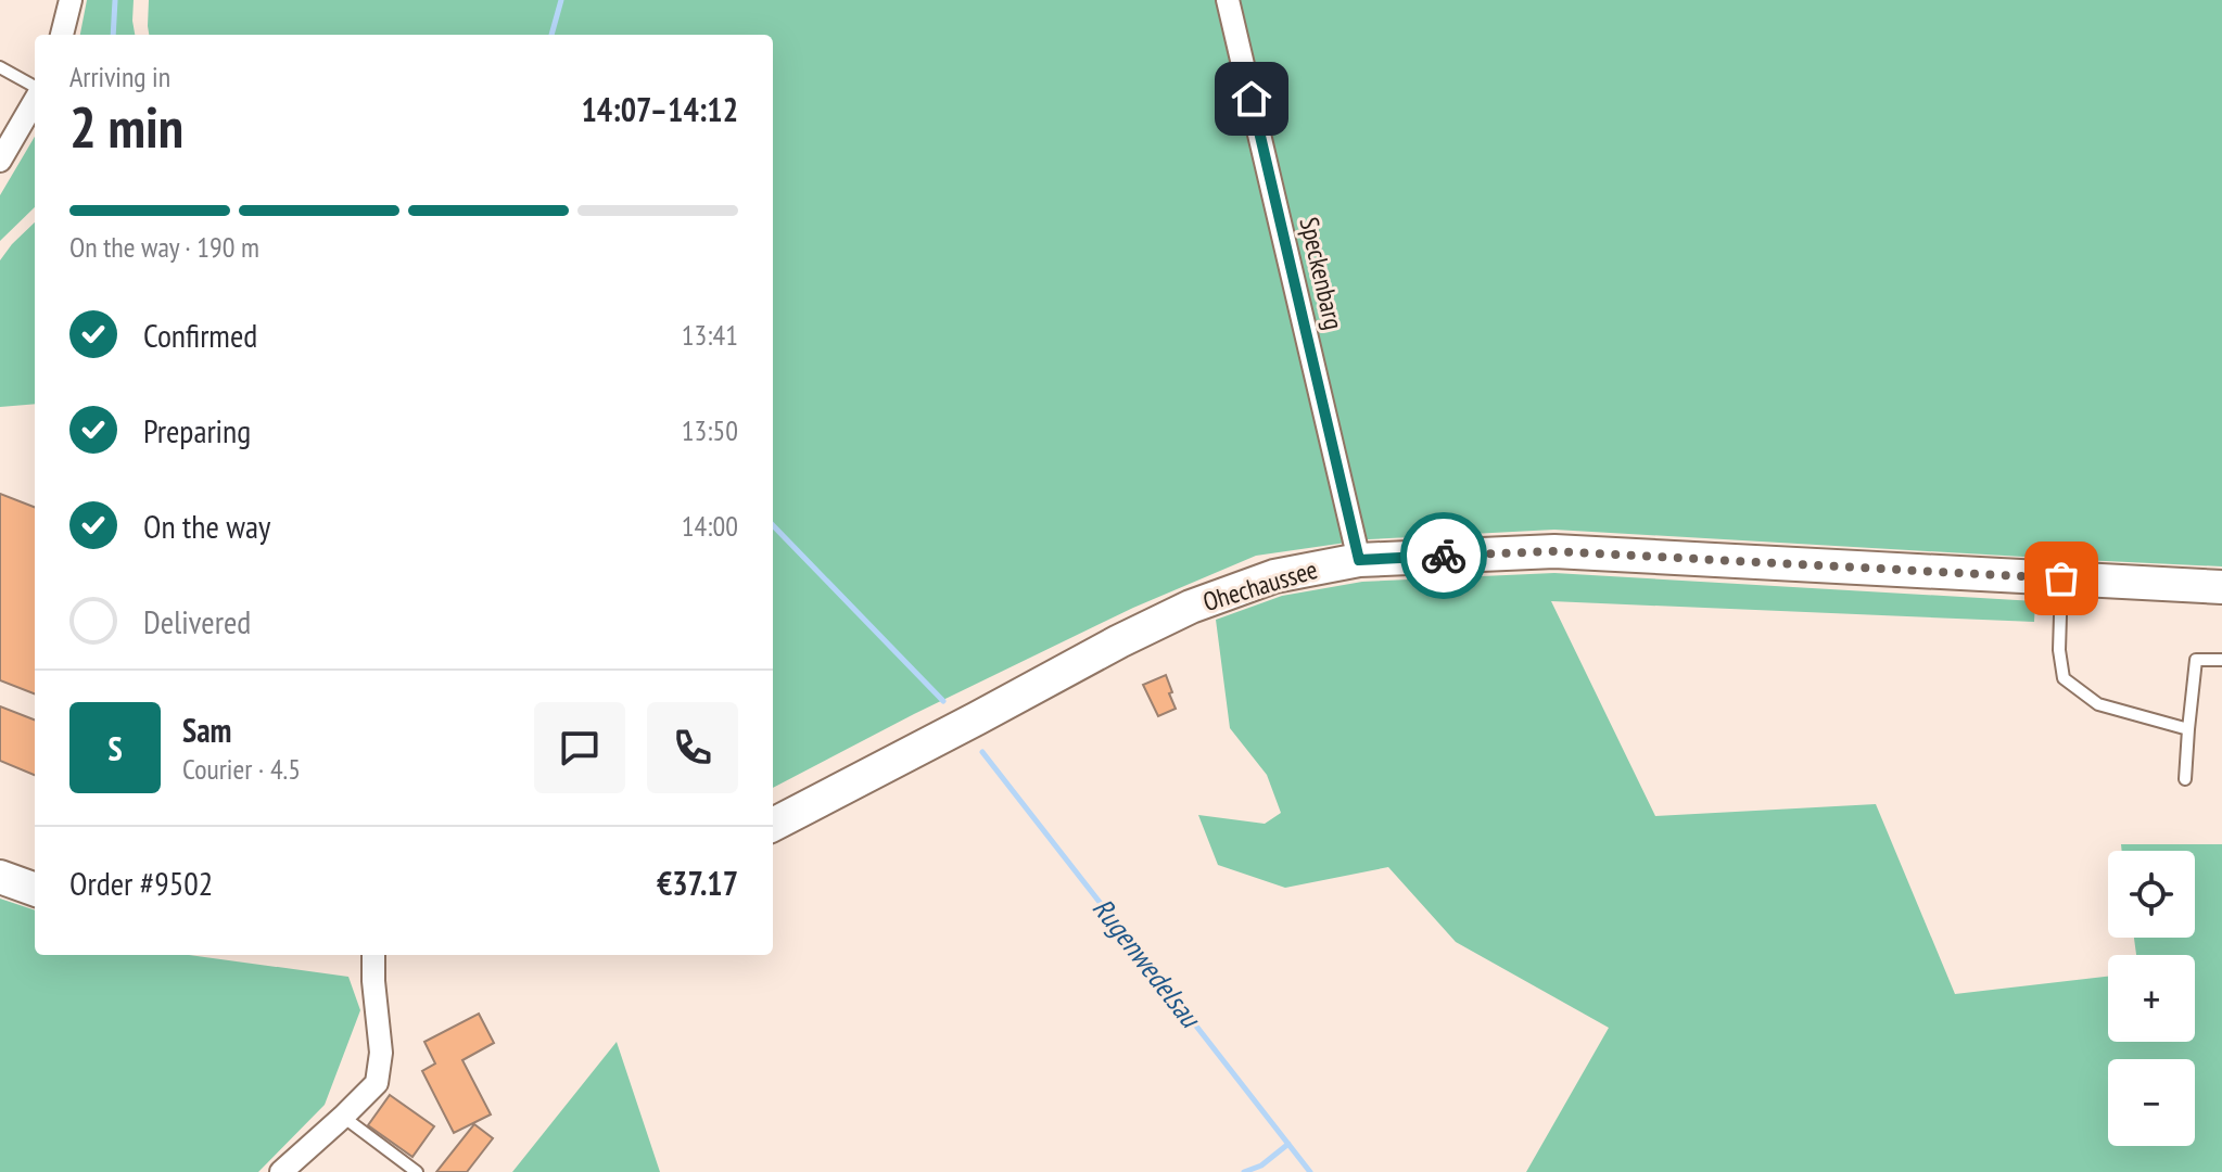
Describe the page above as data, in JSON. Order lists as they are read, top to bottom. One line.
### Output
{"streets":{"main road":["Ohechaussee"],"street":["Speckenbarg"]},"crossings":[["Speckenbarg","Ohechaussee"]],"water":["Rugenwedelsau"],"page":{"heading":["2 min","Arriving in","14:07–14:12"],"panel":["Sam","Courier · 4.5","Order #9502","€37.17"],"bar":"On the way · 190 m","list":[["Confirmed","13:41"],["Preparing","13:50"],["On the way","14:00"],"Delivered"],"round":"S","map_buttons":["+","−"]}}
